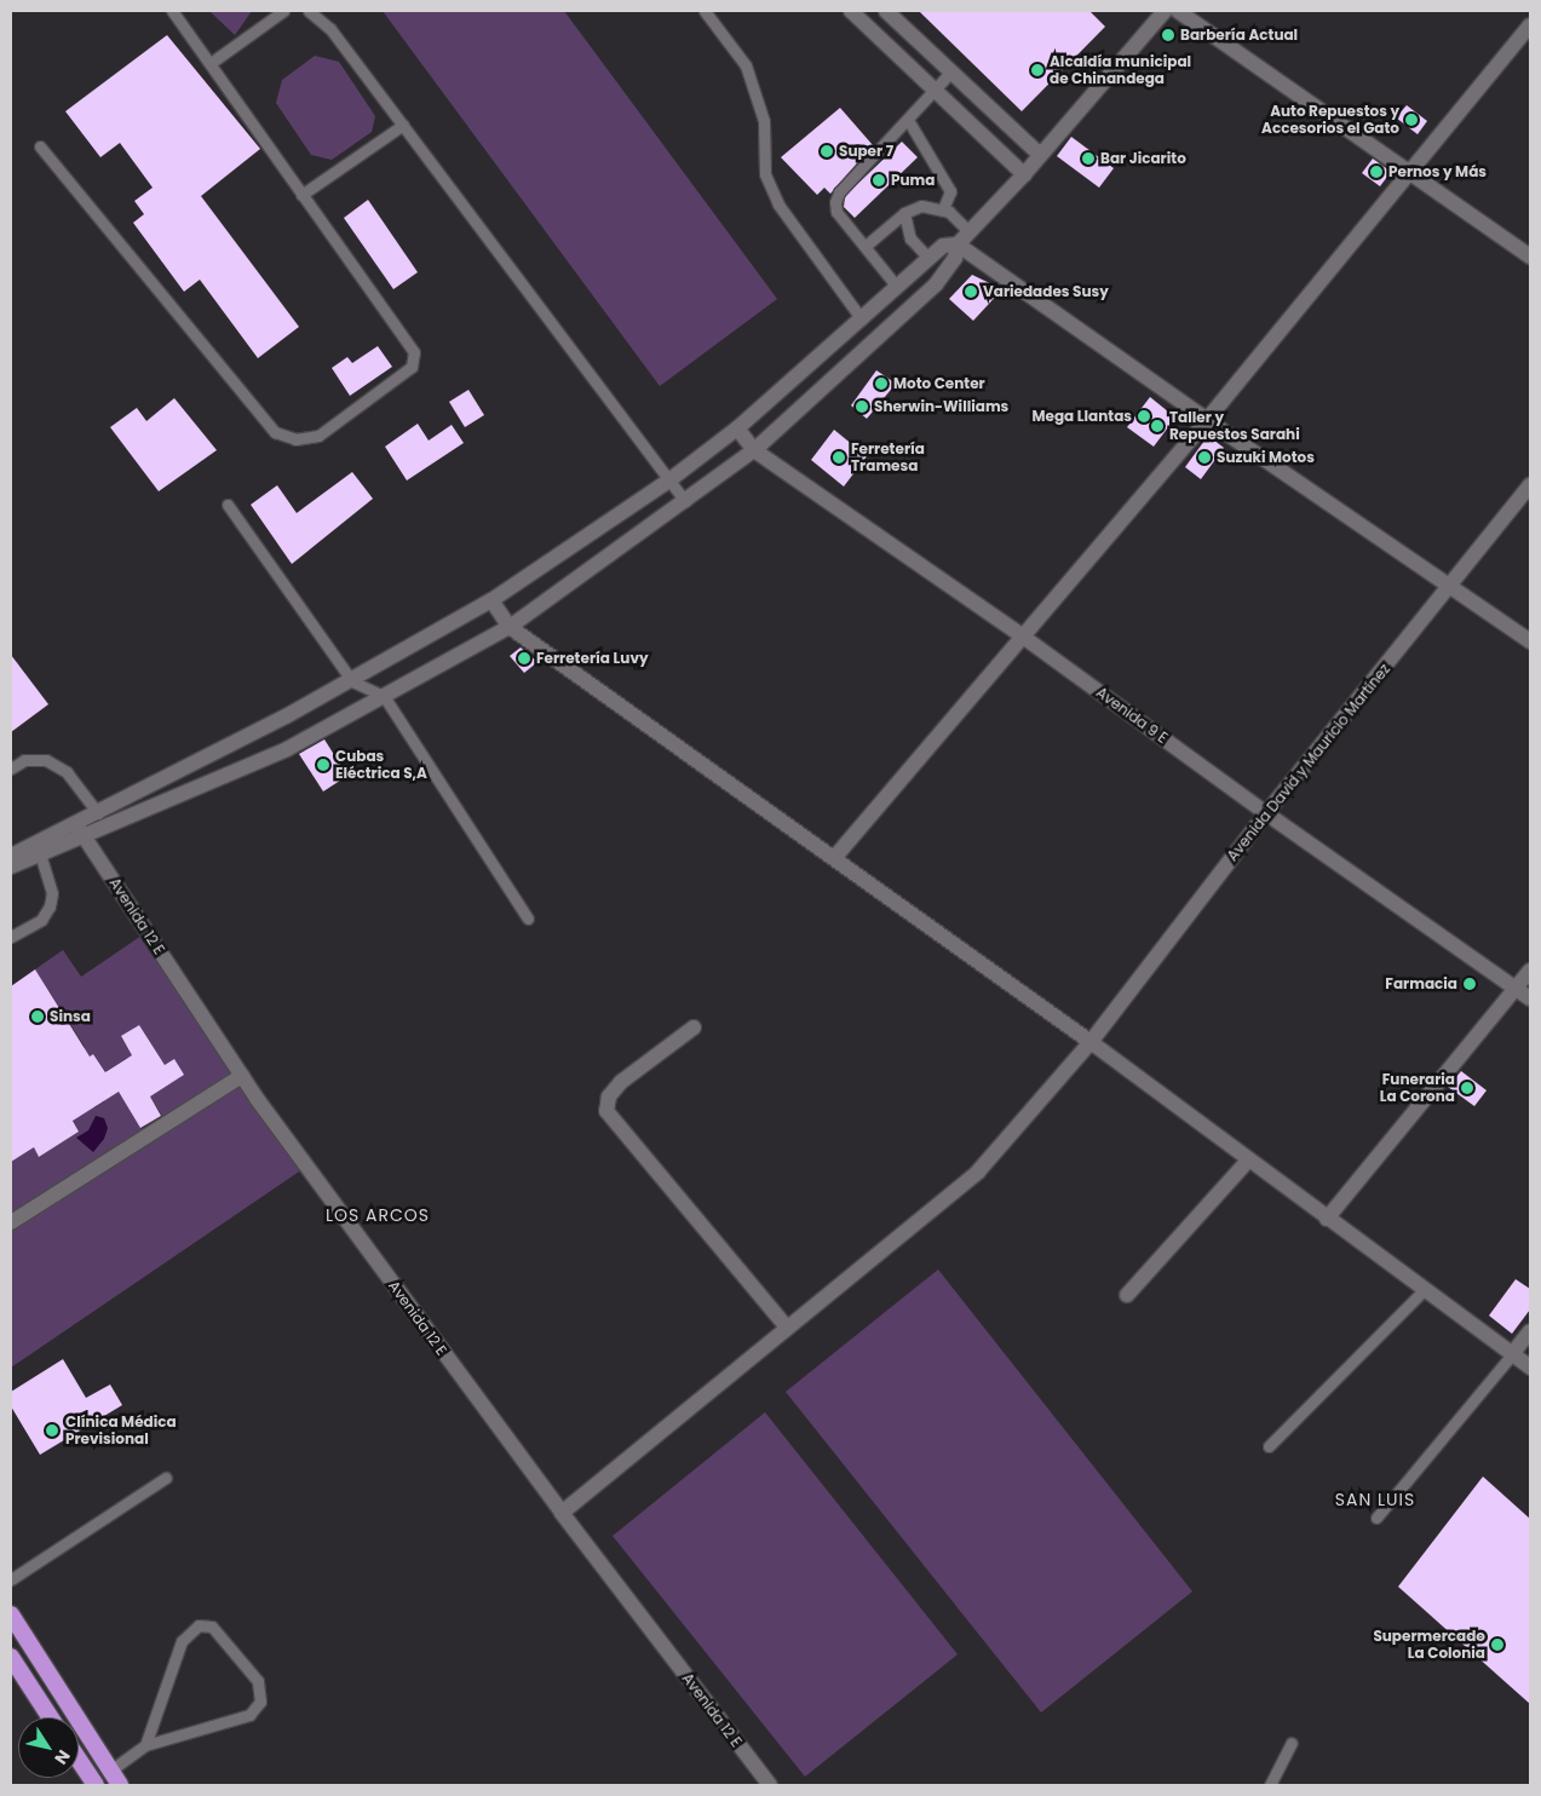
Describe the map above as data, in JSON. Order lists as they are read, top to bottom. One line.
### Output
{"streets":{"street":["Avenida 9 E","Avenida David y Mauricio Martínez","Avenida 12 E"]},"crossings":[["Avenida 9 E","Avenida David y Mauricio Martínez"],["Avenida David y Mauricio Martínez","Avenida 12 E"]],"districts":["LOS ARCOS","SAN LUIS"],"places":["Barbería Actual","Alcaldía municipal de Chinandega","Auto Repuestos y Accesorios el Gato","Super 7","Bar Jicarito","Pernos y Más","Puma","Variedades Susy","Moto Center","Sherwin-Williams","Mega Llantas","Taller y Repuestos Sarahi","Ferretería Tramesa","Suzuki Motos","Ferretería Luvy","Cubas Eléctrica S,A","Farmacia","Sinsa","Funeraria La Corona","Clínica Médica Previsional","Supermercado La Colonia"],"north":"bottom right"}
